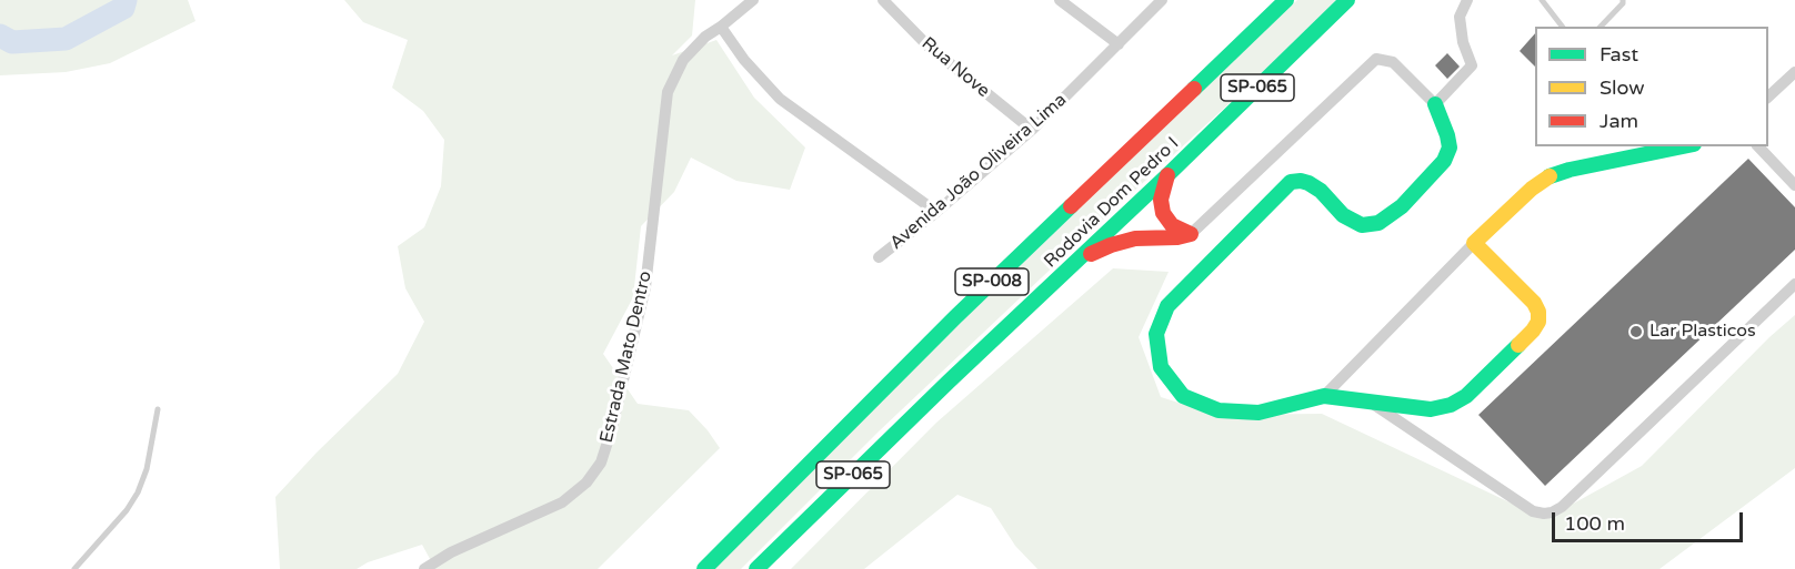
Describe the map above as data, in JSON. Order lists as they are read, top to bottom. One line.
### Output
{"streets":{"main road":["SP-065","Rodovia Dom Pedro I","SP-008"],"street":["Rua Nove","Avenida João Oliveira Lima","Estrada Mato Dentro"]},"crossings":[["Rua Nove","Avenida João Oliveira Lima"]],"places":["Lar Plasticos"],"legend":["Fast","Slow","Jam"],"scale_bar":"100 m"}
